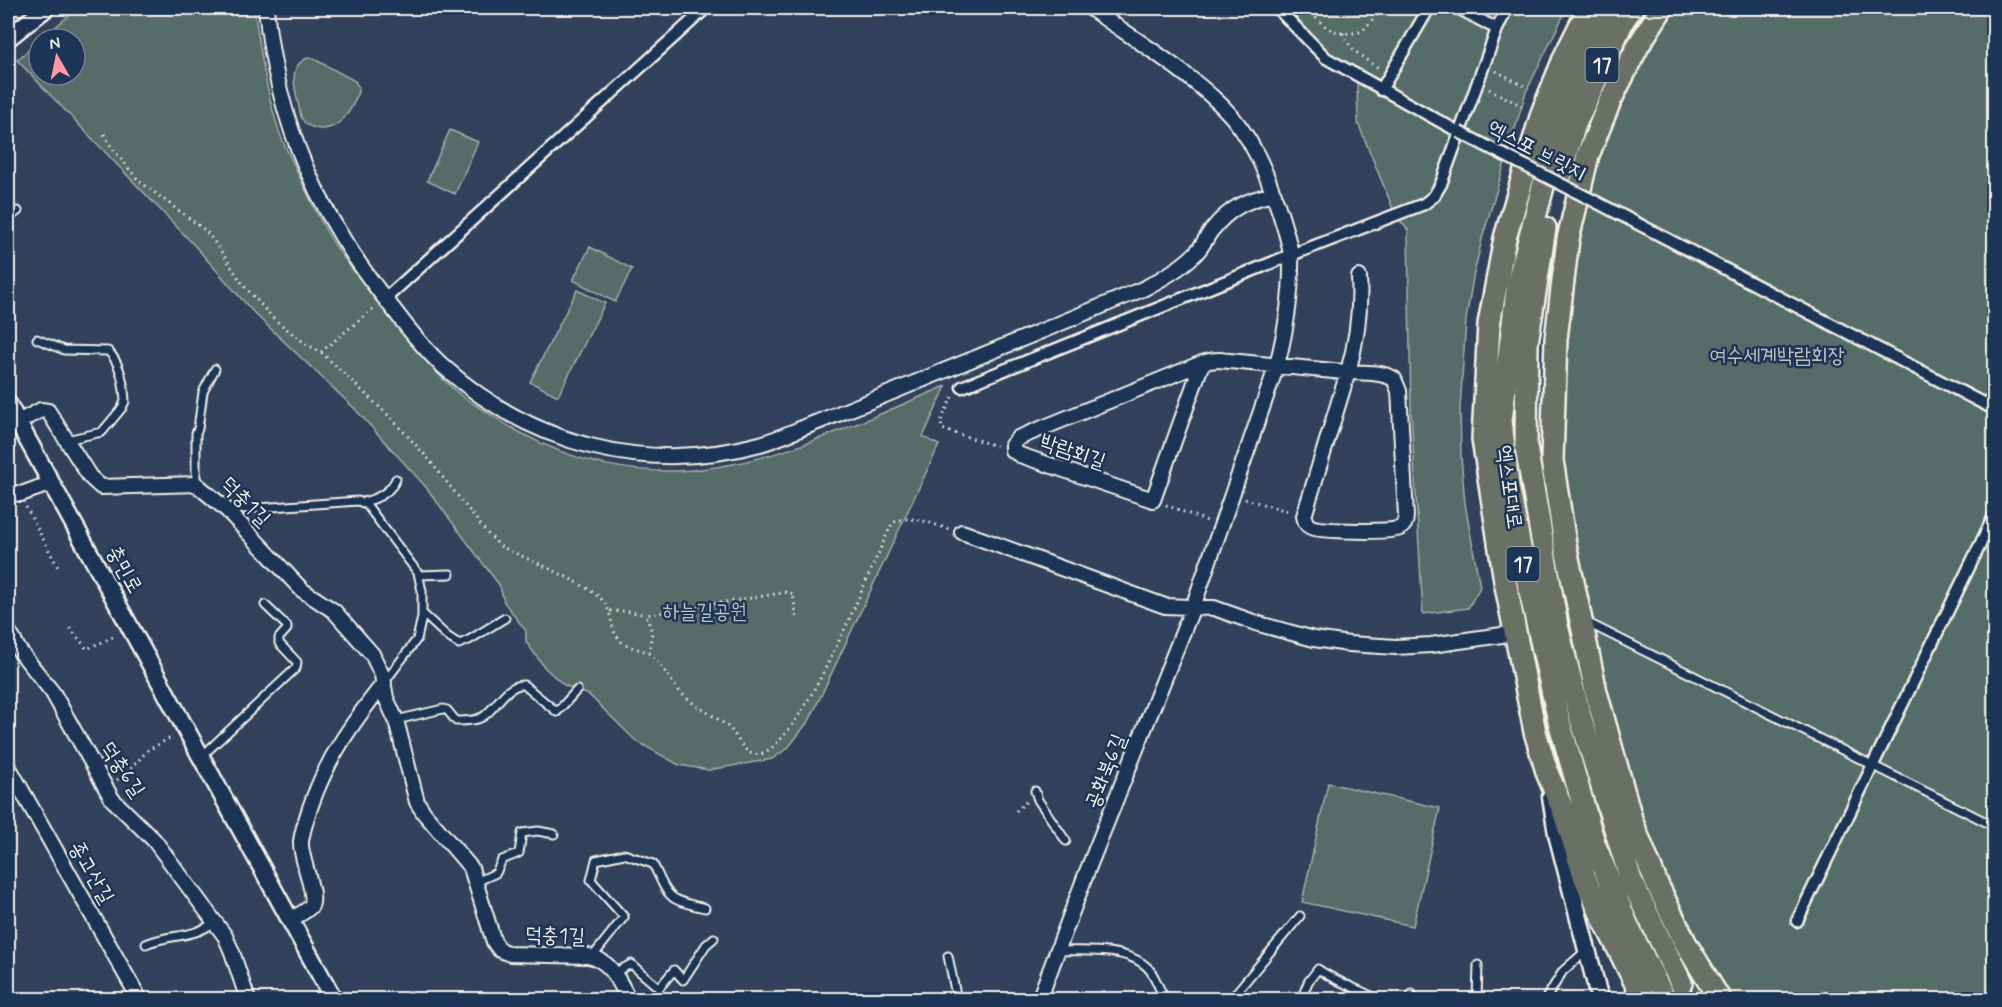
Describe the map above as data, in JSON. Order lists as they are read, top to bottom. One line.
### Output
{"streets":{"main road":["17","엑스포대로"],"street":["엑스포 브릿지","박람회길","덕충1길","충민로","덕충6길","공화북6길","종고산길"]},"crossings":[["덕충1길","충민로"]],"parks":["여수세계박람회장","하늘길공원"],"north":"top"}
